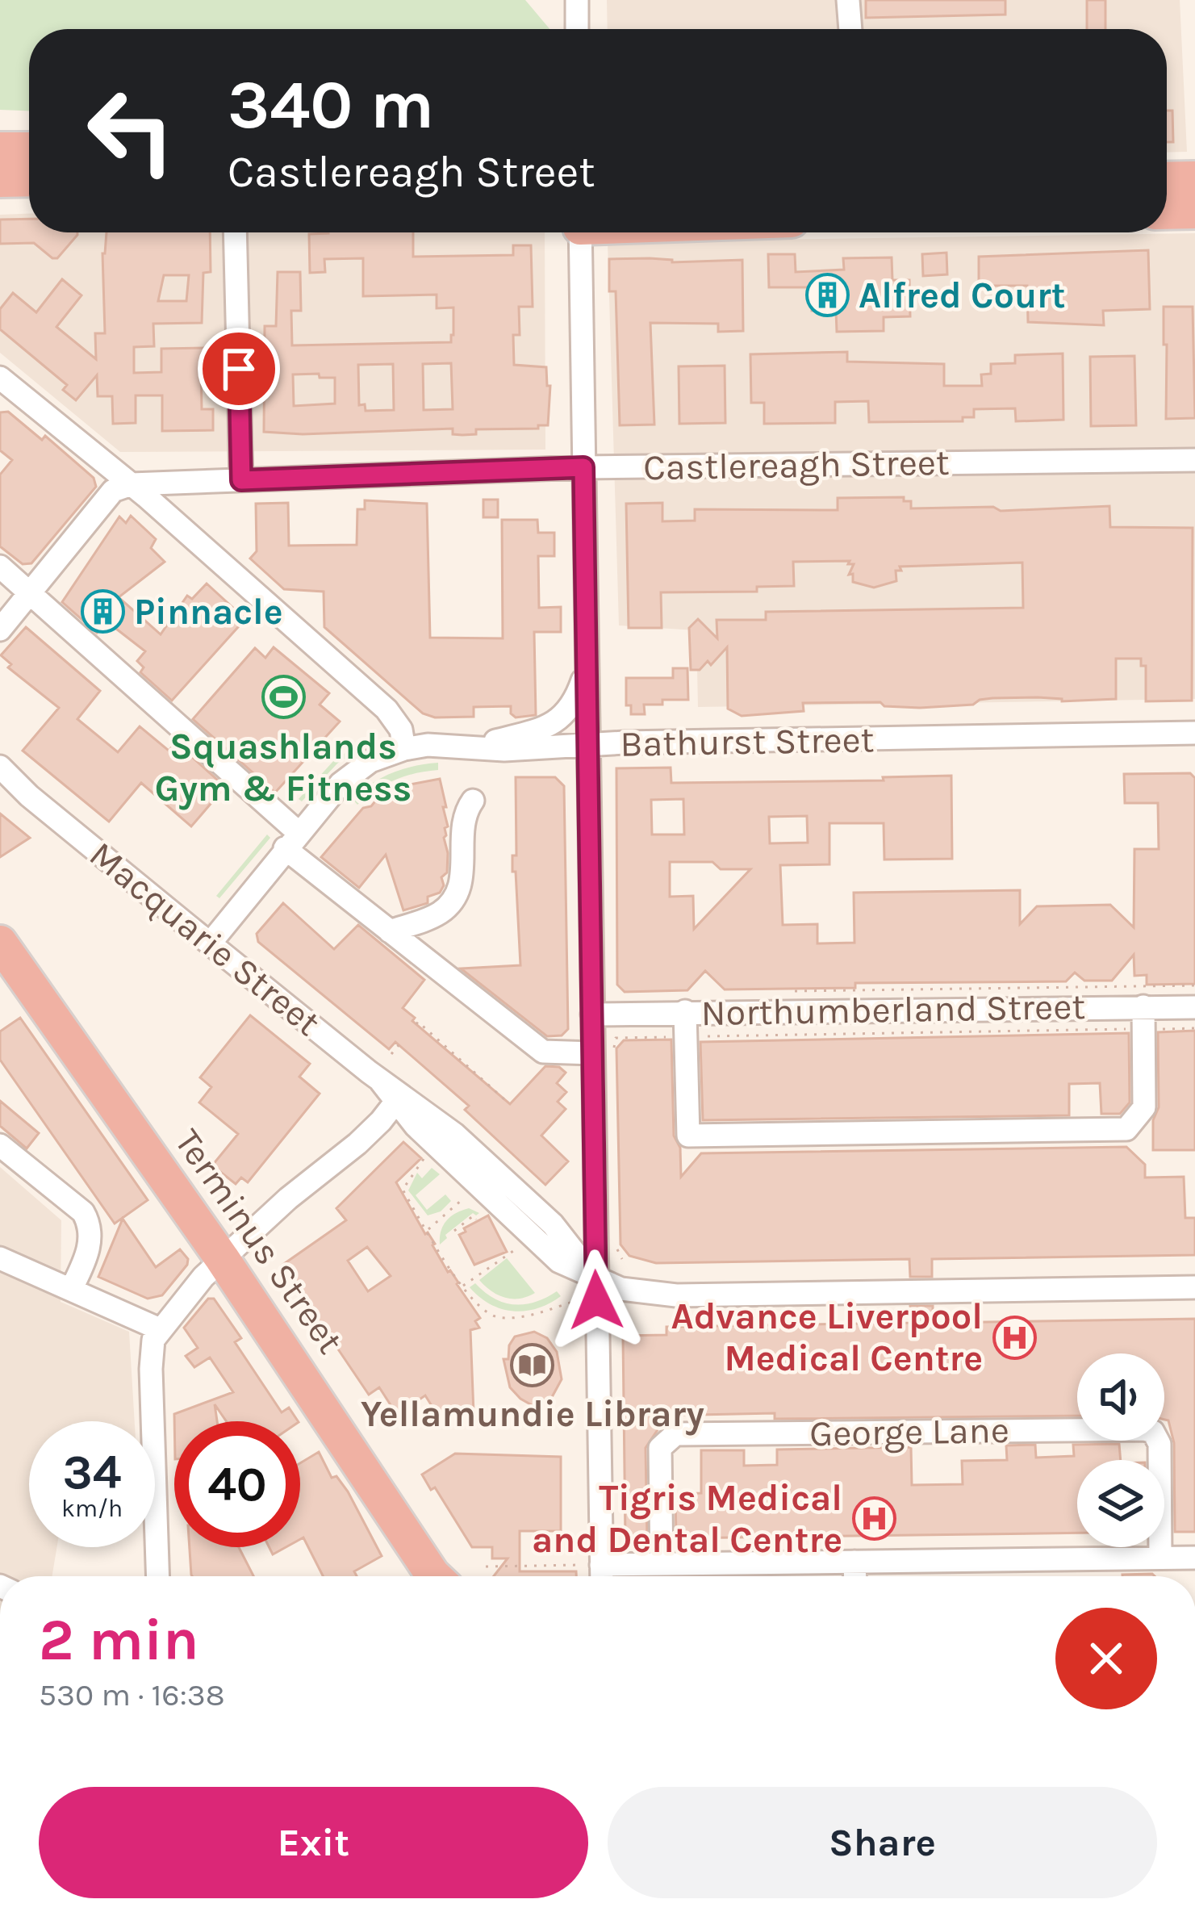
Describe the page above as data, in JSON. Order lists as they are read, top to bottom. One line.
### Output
{"streets":{"highway":["Terminus Street"],"street":["Castlereagh Street","Bathurst Street","Macquarie Street","Northumberland Street","George Lane"]},"crossings":[["Bathurst Street","Macquarie Street"]],"places":{"building":["Alfred Court","Pinnacle"],"sports":["Squashlands Gym & Fitness"],"hospital":["Advance Liverpool Medical Centre","Tigris Medical and Dental Centre"],"library":["Yellamundie Library"]},"page":{"turn":["340 m","Castlereagh Street"],"speed":"34 km/h","limit":"40","heading":["2 min","530 m · 16:38"],"buttons":["Exit","Share"]}}
